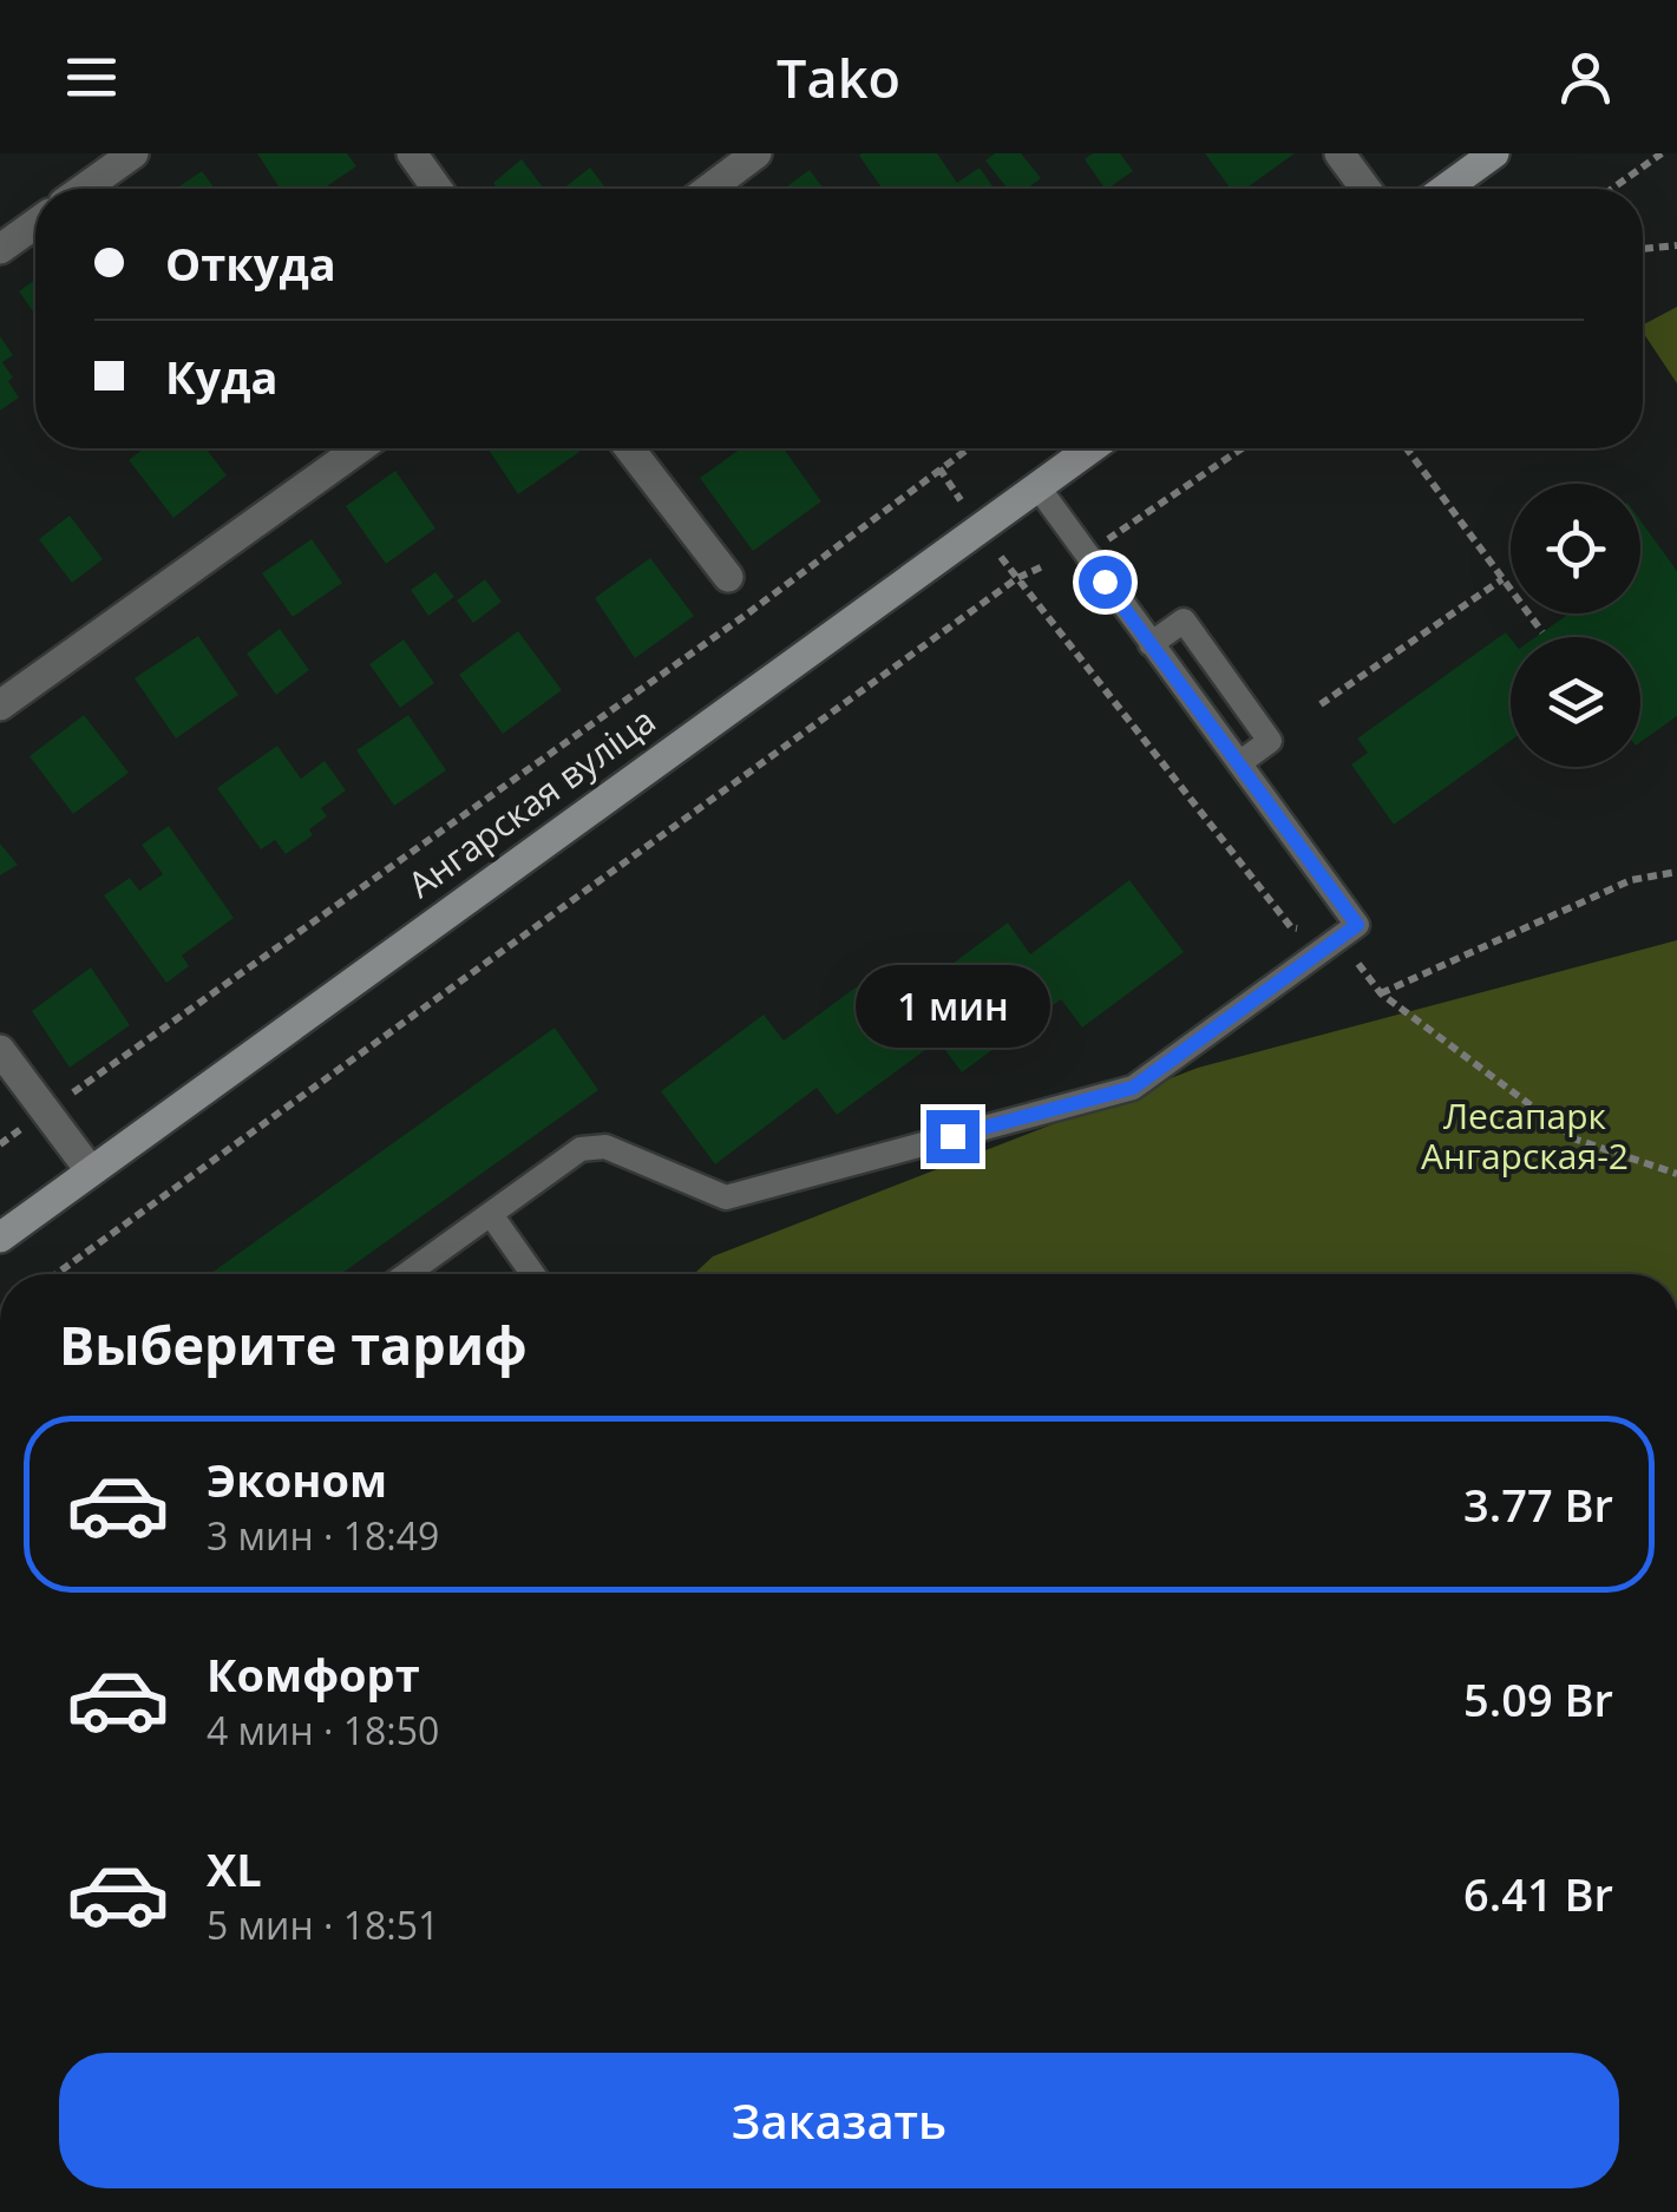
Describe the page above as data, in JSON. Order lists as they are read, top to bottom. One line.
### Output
{"streets":{"main road":["Ангарская вуліца"]},"parks":["Лесапарк Ангарская-2"],"page":{"header":"Tako","banner":["Откуда","Куда"],"bubble":"1 мин","heading":"Выберите тариф","list":[{"name":"Эконом","note":"3 мин · 18:49","value":"3.77 Br"},{"name":"Комфорт","note":"4 мин · 18:50","value":"5.09 Br"},{"name":"XL","note":"5 мин · 18:51","value":"6.41 Br"}],"buttons":"Заказать"}}
